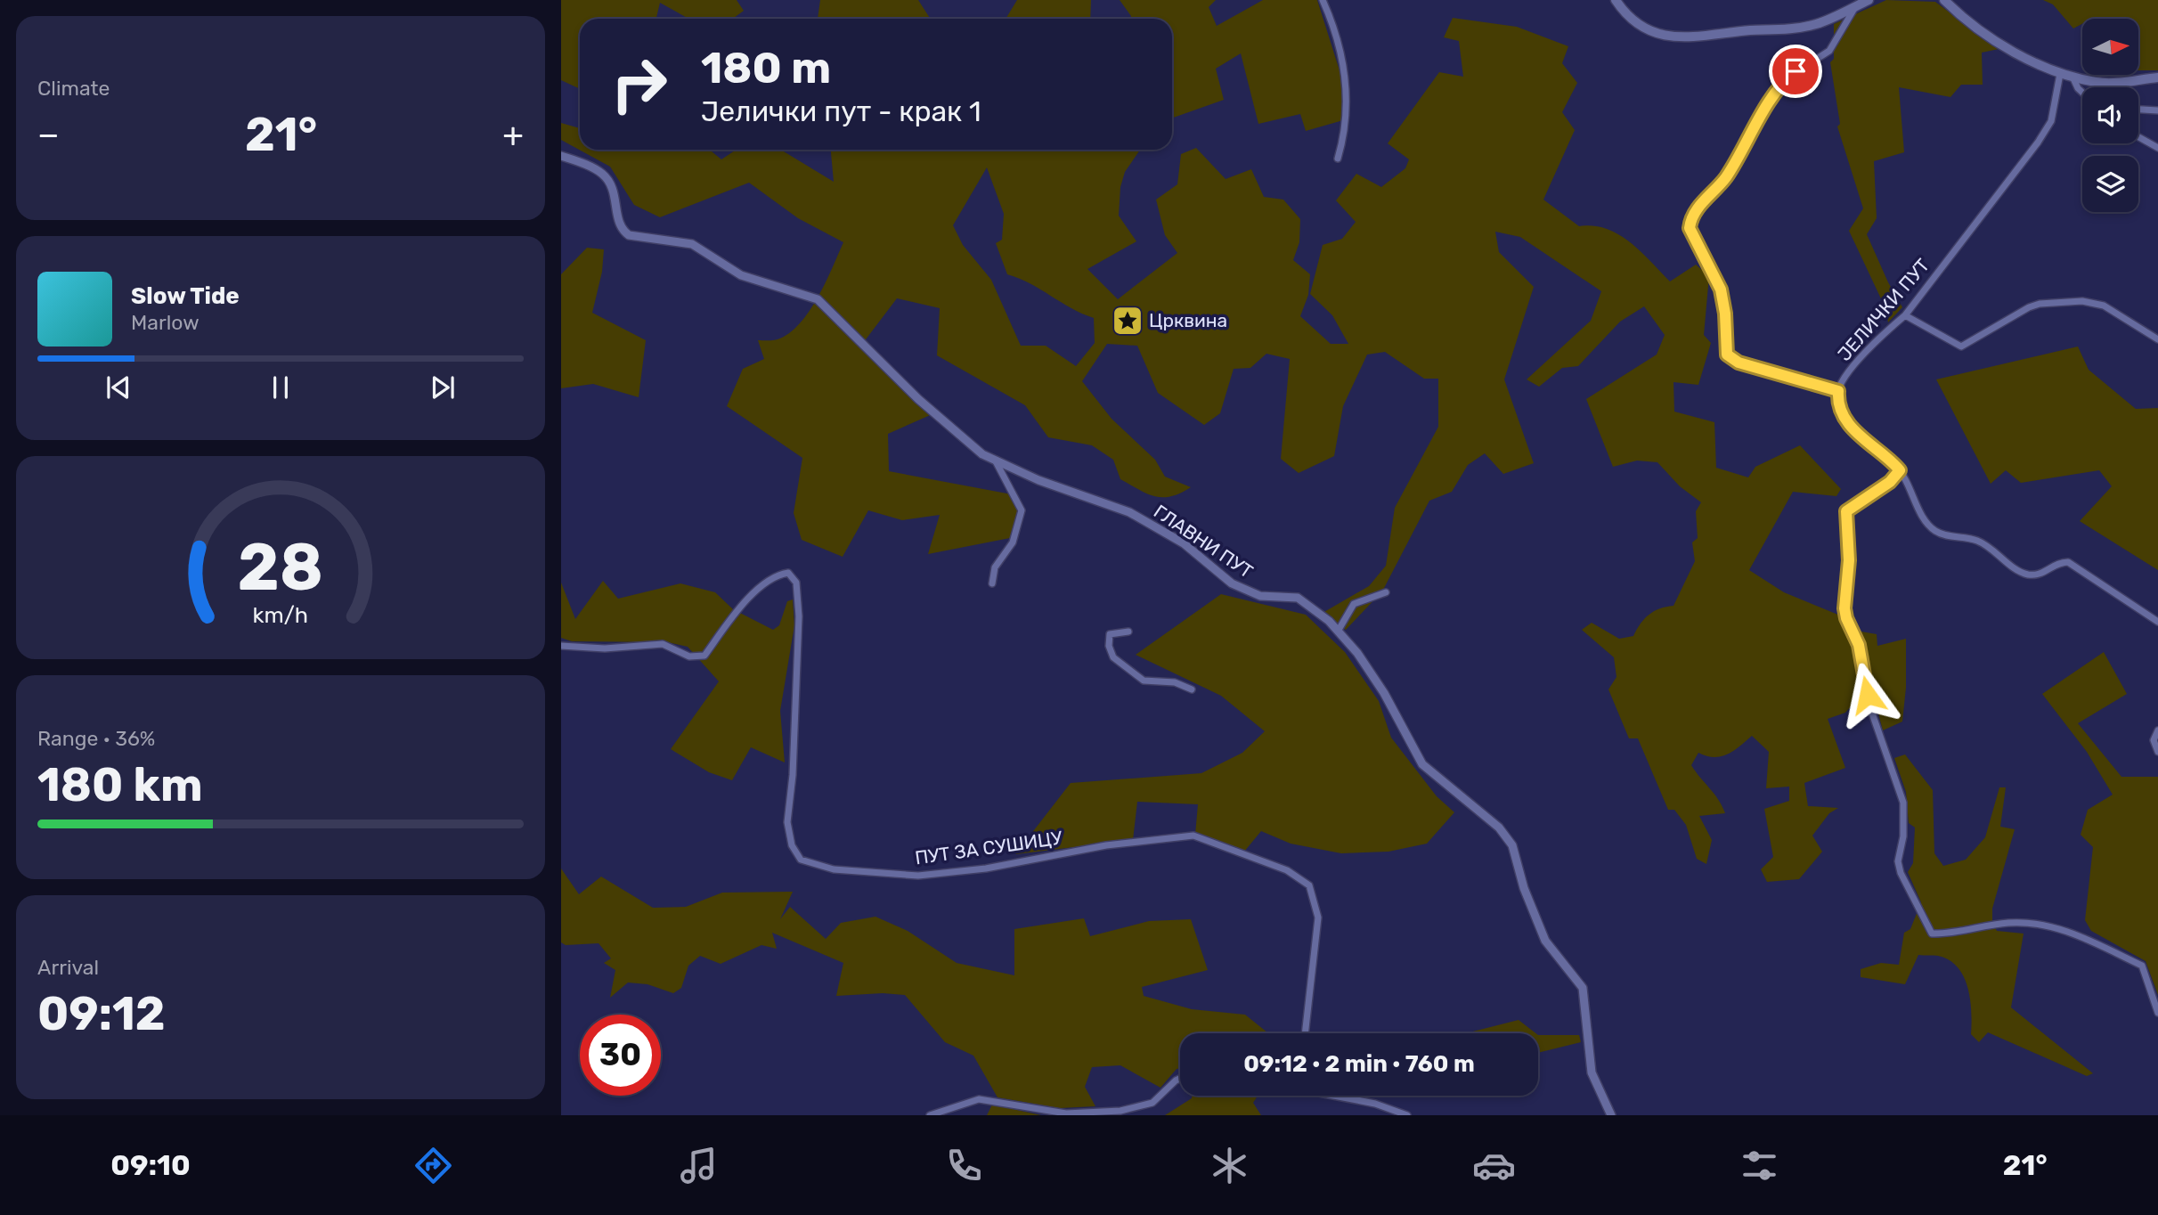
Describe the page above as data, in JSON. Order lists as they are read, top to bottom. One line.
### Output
{"streets":{"street":["ЈЕЛИЧКИ ПУТ","ГЛАВНИ ПУТ","ПУТ ЗА СУШИЦУ"]},"places":{"place":["Црквина"]},"north":"right","page":{"tile":["Climate",["Range · 36%","180 km"],["Arrival","09:12"]],"turn":["180 m","Јелички пут - крак 1"],"heat":["−","21°","+"],"song":["Slow Tide","Marlow"],"limit":"30","trip":"09:12 · 2 min · 760 m","tabs":["09:10","21°"],"gauge":["28","km/h"]}}
